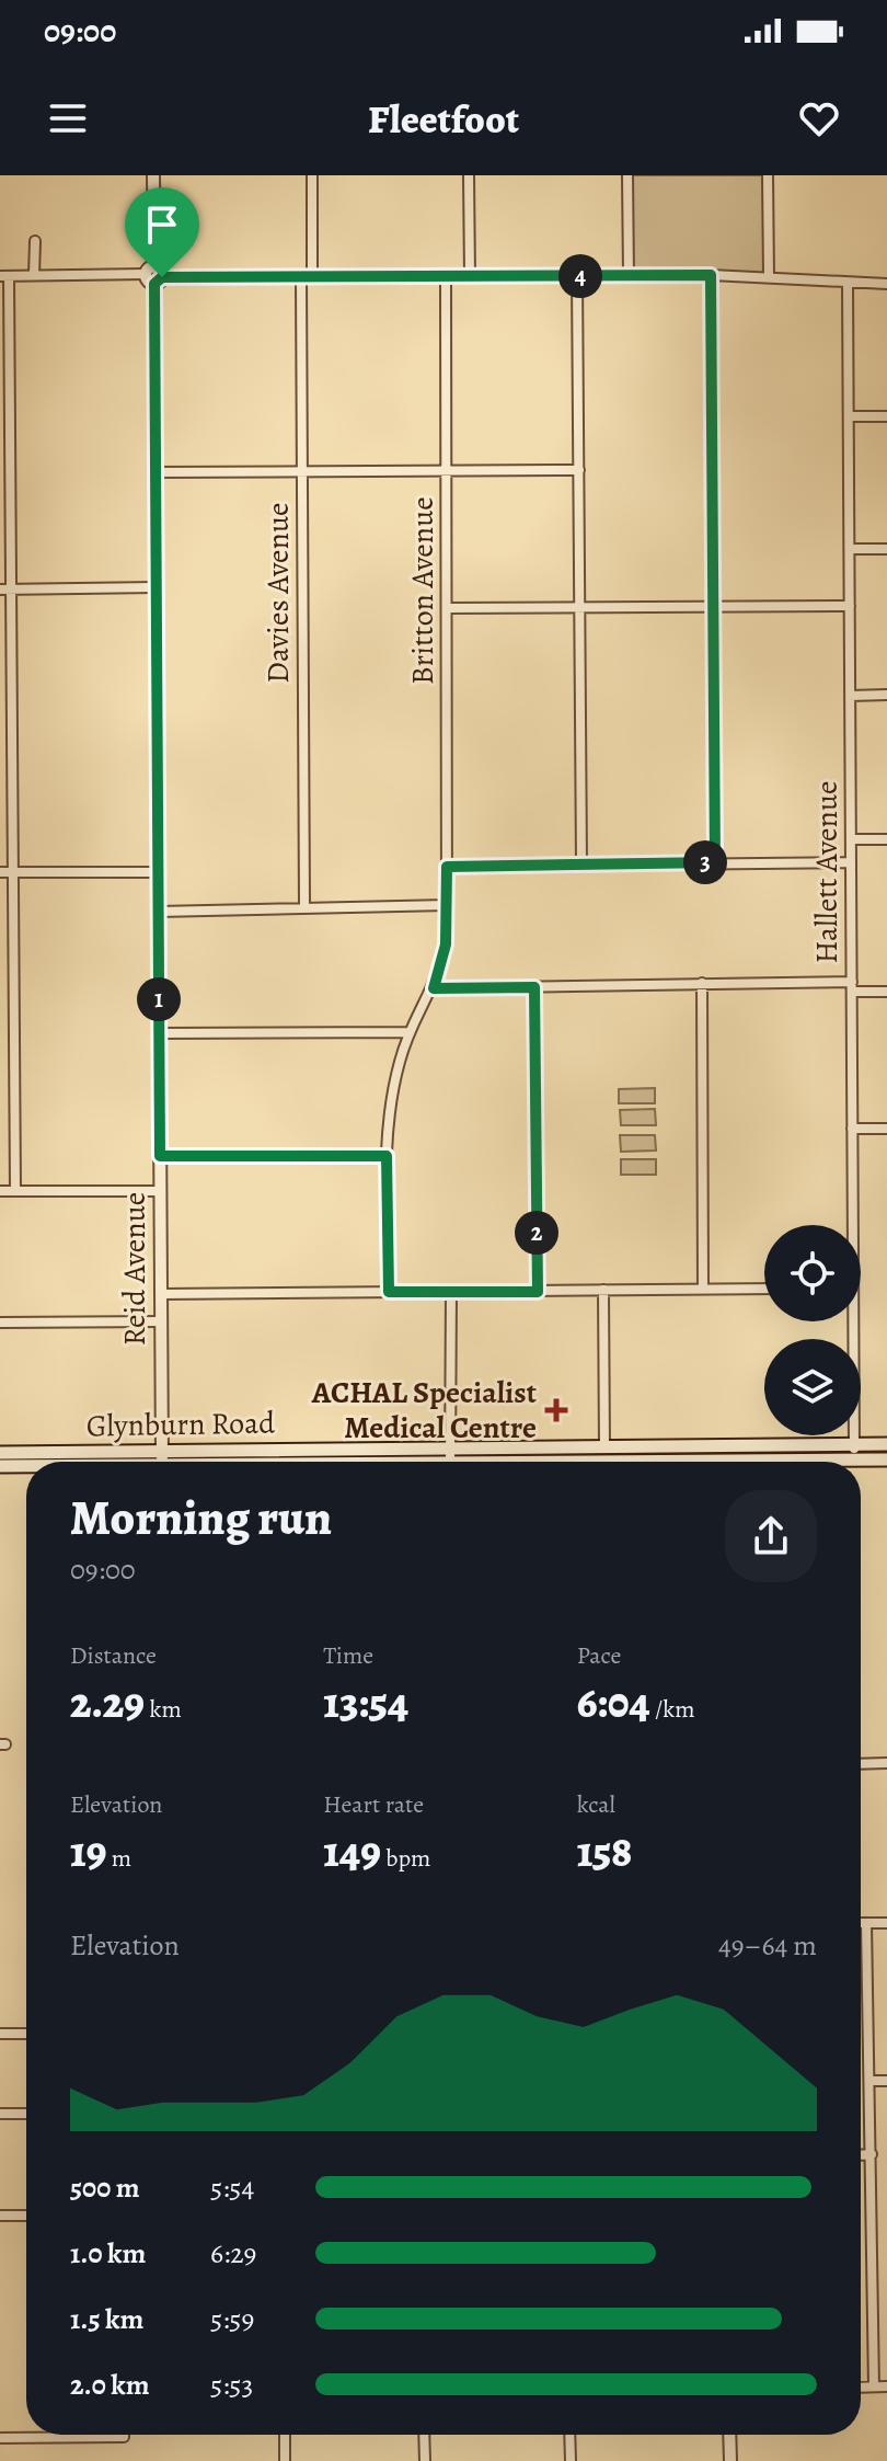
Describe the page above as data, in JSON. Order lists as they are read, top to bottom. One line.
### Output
{"streets":{"main road":["Glynburn Road"],"street":["Britton Avenue","Davies Avenue","Hallett Avenue","Reid Avenue"]},"crossings":[["Hallett Avenue","Glynburn Road"],["Reid Avenue","Glynburn Road"]],"places":{"health":["ACHAL Specialist Medical Centre"]},"page":{"status":"09:00","header":"Fleetfoot","pins":["4","3","1","2"],"heading":["Morning run","09:00"],"stats":[["Distance","2.29 km"],["Time","13:54"],["Pace","6:04 /km"],["Elevation","19 m"],["Heart rate","149 bpm"],["kcal","158"]],"chart":["Elevation","49–64 m"],"list":[{"name":"500 m","note":"5:54"},{"name":"1.0 km","note":"6:29"},{"name":"1.5 km","note":"5:59"},{"name":"2.0 km","note":"5:53"}]}}
